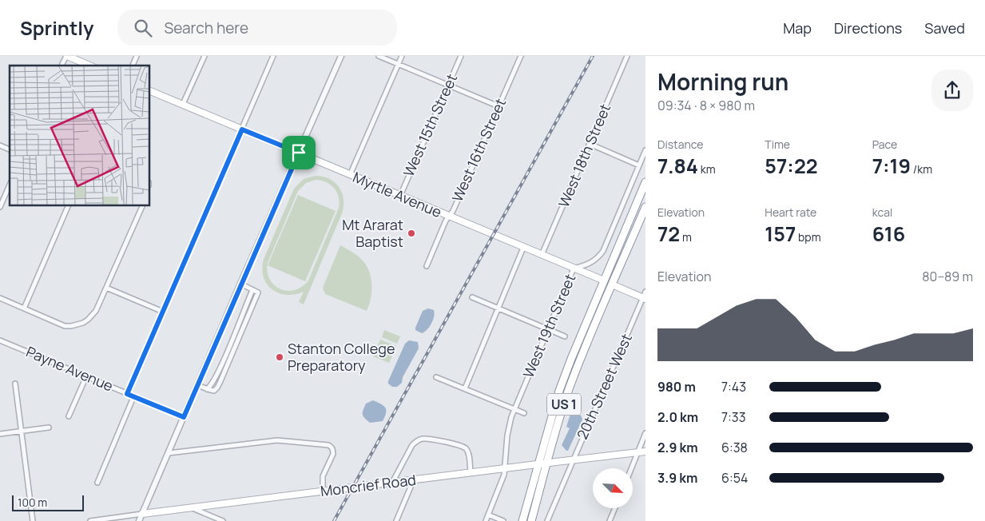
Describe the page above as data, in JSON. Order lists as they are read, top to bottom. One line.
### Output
{"streets":{"highway":["US 1"],"main road":["Myrtle Avenue","Moncrief Road"],"street":["West 15th Street","West 16th Street","West 18th Street","West 19th Street","Payne Avenue","20th Street West"]},"crossings":[["West 15th Street","Myrtle Avenue"],["West 16th Street","Myrtle Avenue"],["West 18th Street","Myrtle Avenue"],["Myrtle Avenue","West 19th Street"],["Myrtle Avenue","20th Street West"],["Myrtle Avenue","US 1"],["West 19th Street","Moncrief Road"],["20th Street West","Moncrief Road"],["US 1","Moncrief Road"]],"places":["Mt Ararat Baptist","Stanton College Preparatory"],"scale_bar":"100 m","north":"bottom right","page":{"header":"Sprintly","search":"Search here","nav":["Map","Directions","Saved"],"heading":["Morning run","09:34 · 8 × 980 m"],"stats":[["Distance","7.84 km"],["Time","57:22"],["Pace","7:19 /km"],["Elevation","72 m"],["Heart rate","157 bpm"],["kcal","616"]],"chart":["Elevation","80–89 m"],"list":[{"name":"980 m","note":"7:43"},{"name":"2.0 km","note":"7:33"},{"name":"2.9 km","note":"6:38"},{"name":"3.9 km","note":"6:54"}],"scale":"100 m"}}
